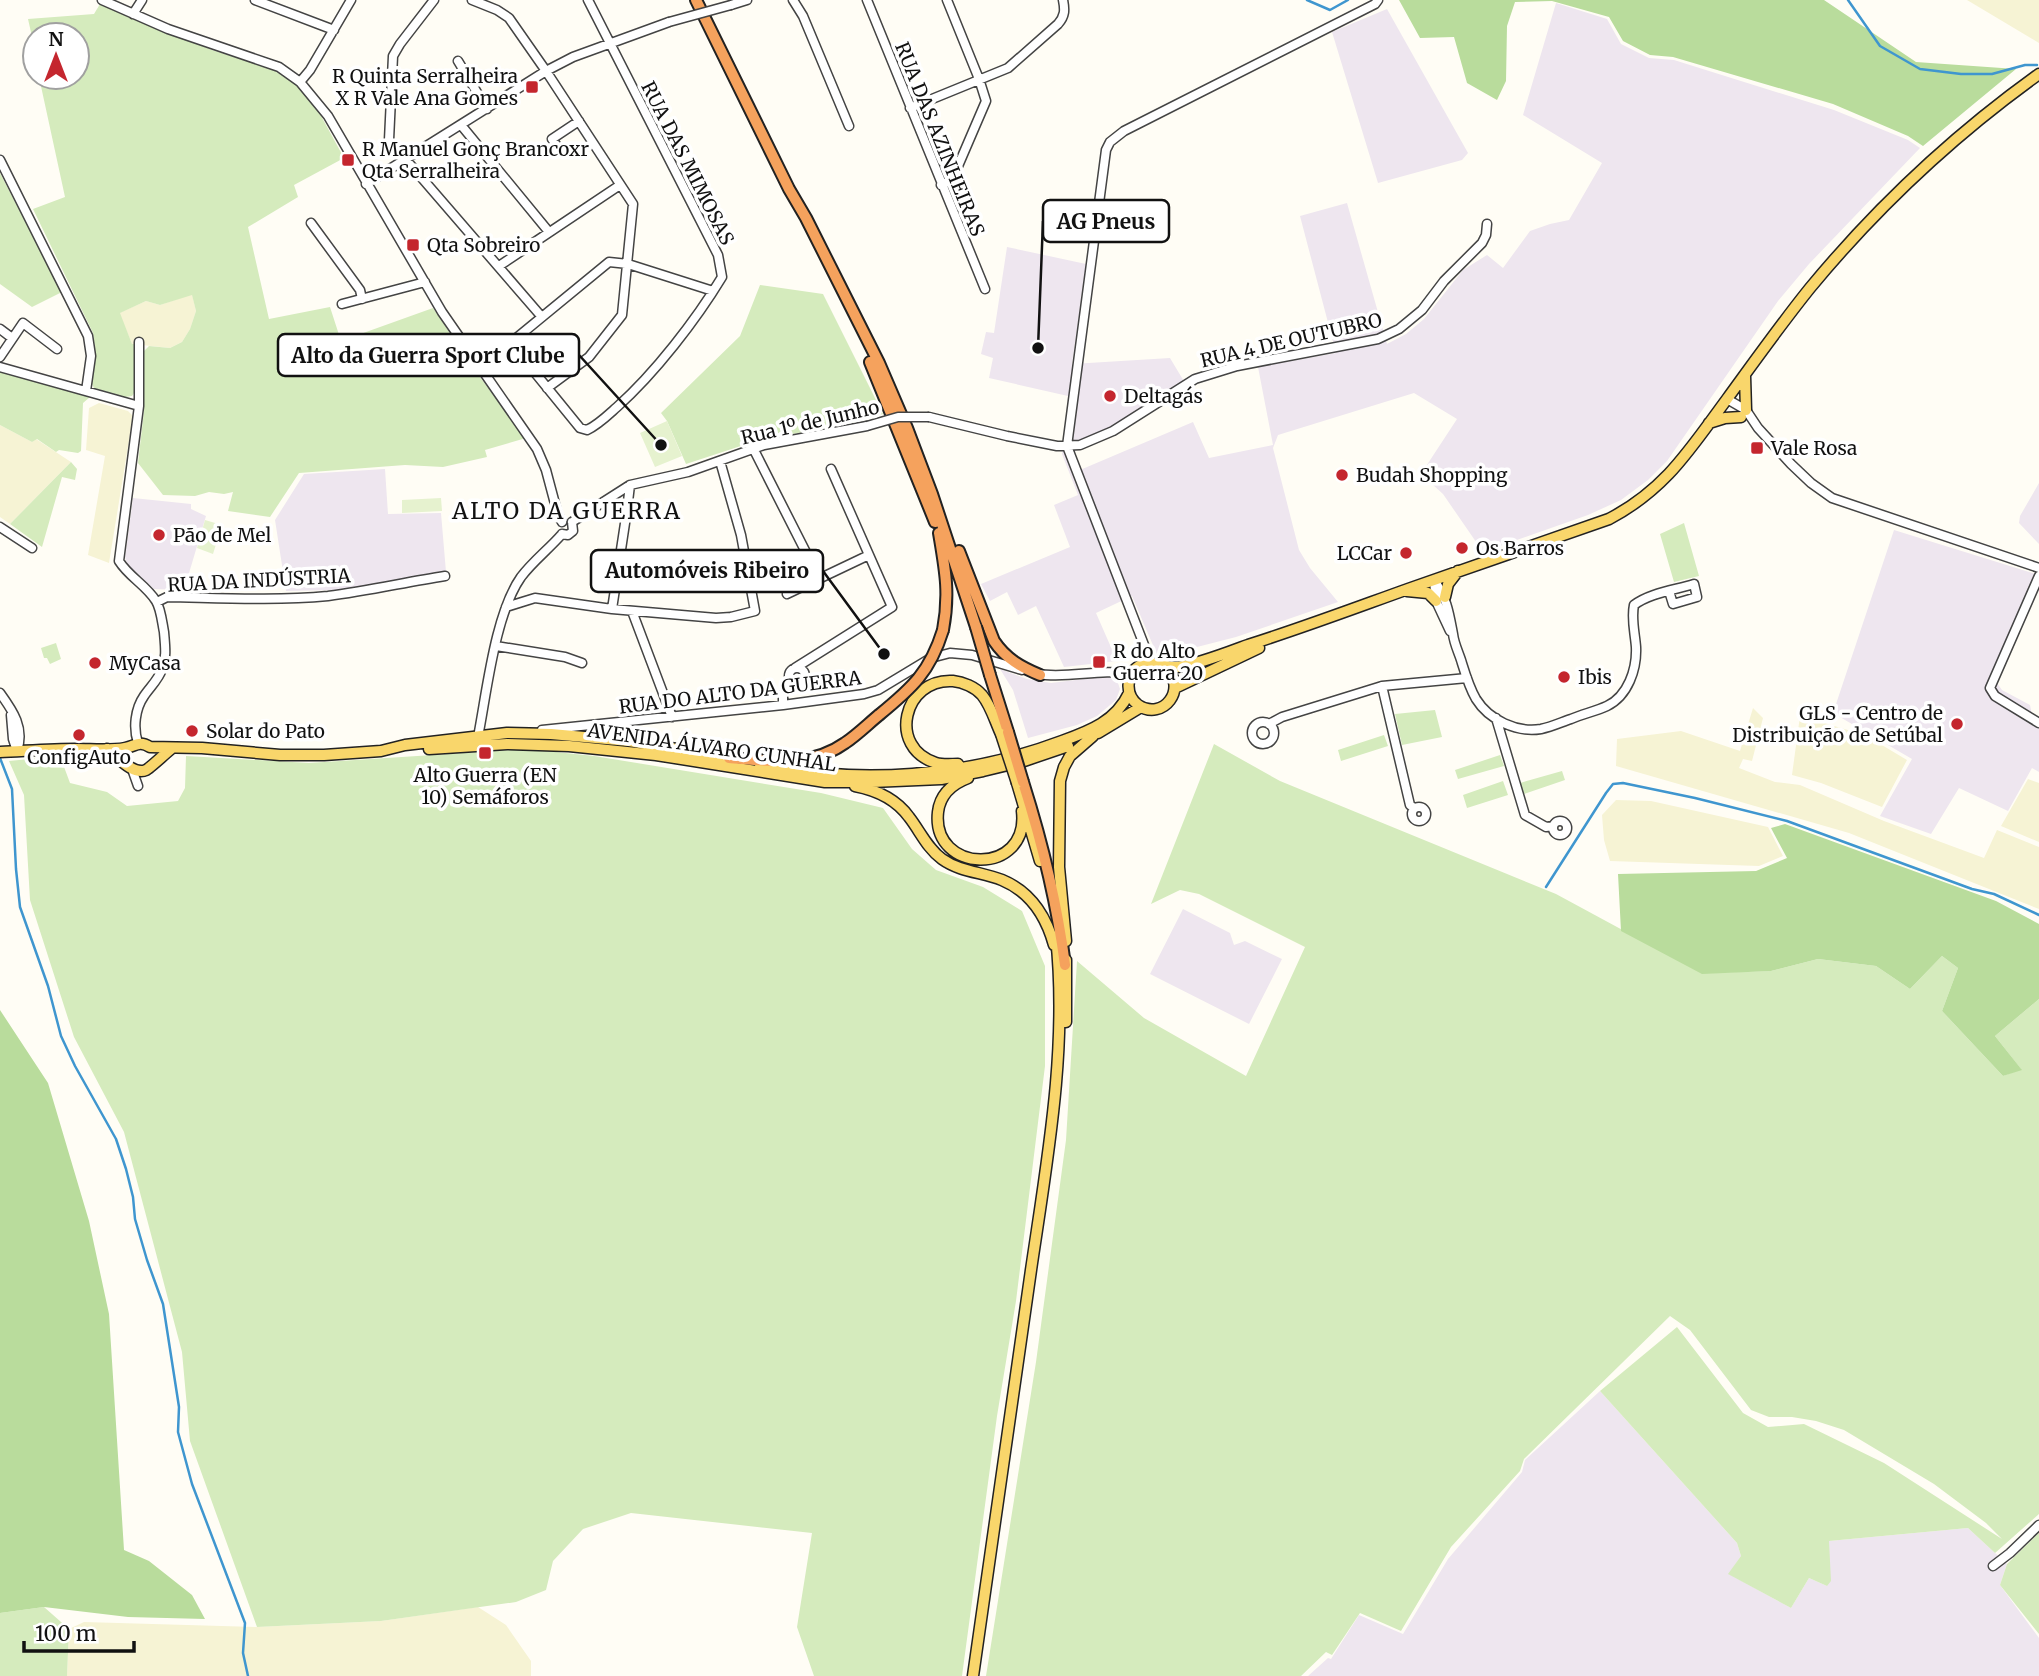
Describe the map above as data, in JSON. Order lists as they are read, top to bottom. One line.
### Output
{"streets":{"main road":["AVENIDA ÁLVARO CUNHAL"],"street":["RUA DAS AZINHEIRAS","RUA DAS MIMOSAS","RUA 4 DE OUTUBRO","Rua 1º de Junho","RUA DA INDÚSTRIA","RUA DO ALTO DA GUERRA"]},"crossings":[["RUA 4 DE OUTUBRO","Rua 1º de Junho"],["RUA DO ALTO DA GUERRA","AVENIDA ÁLVARO CUNHAL"]],"districts":["ALTO DA GUERRA"],"places":{"transit":["R Quinta Serralheira X R Vale Ana Gomes","R Manuel Gonç Brancoxr Qta Serralheira","Qta Sobreiro","Vale Rosa","R do Alto Guerra 20","Alto Guerra (EN 10) Semáforos"],"other":["AG Pneus","Deltagás","Alto da Guerra Sport Clube","Budah Shopping","Pão de Mel","Os Barros","LCCar","Automóveis Ribeiro","MyCasa","Ibis","GLS - Centro de Distribuição de Setúbal","Solar do Pato","ConfigAuto"]},"scale_bar":"100 m","north":"top"}
